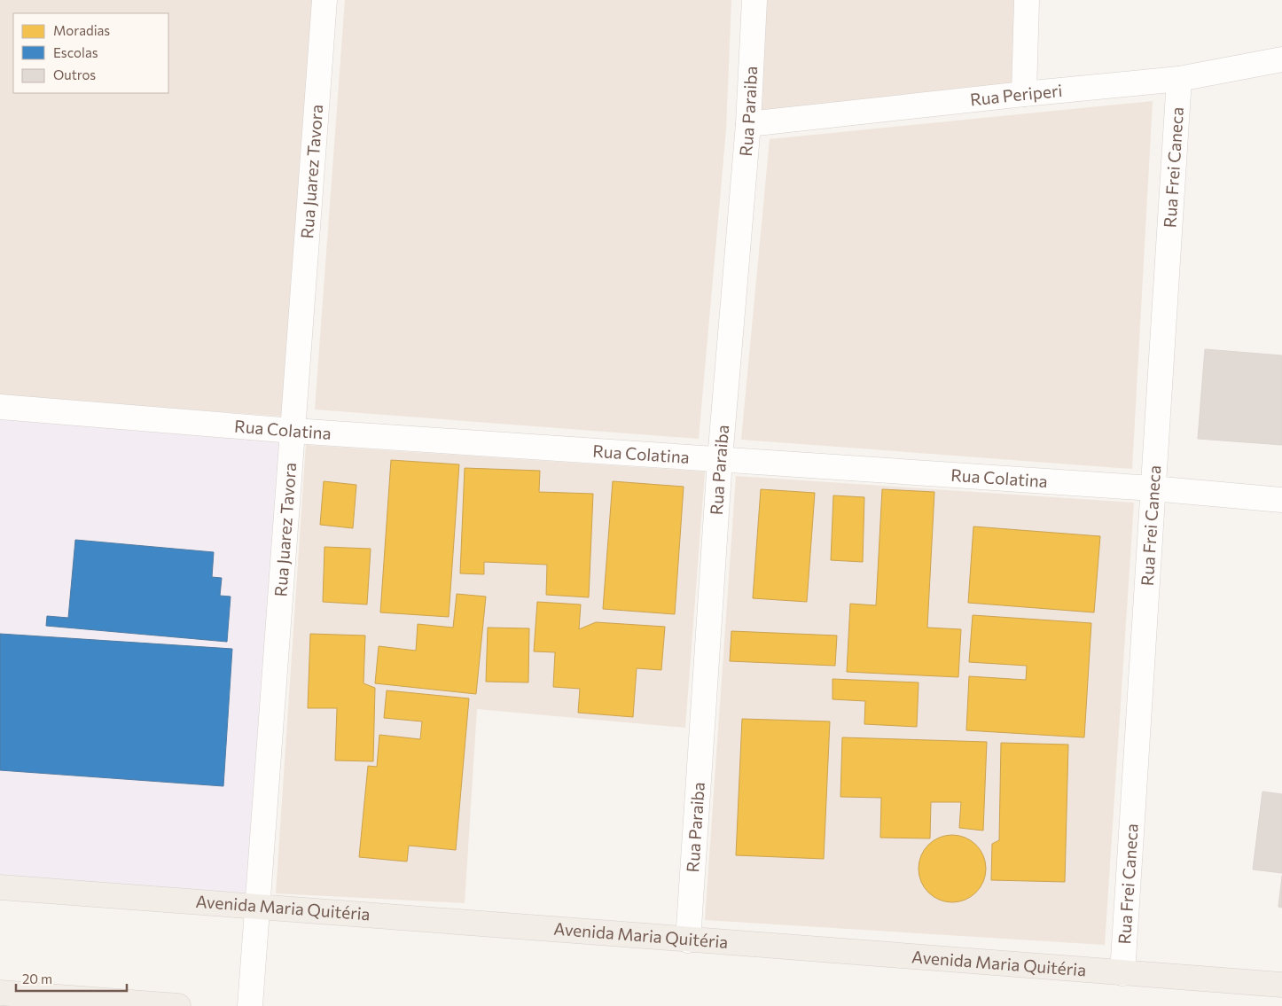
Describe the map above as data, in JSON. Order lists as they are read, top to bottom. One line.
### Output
{"streets":{"main road":["Avenida Maria Quitéria"],"street":["Rua Periperi","Rua Paraiba","Rua Frei Caneca","Rua Juarez Tavora","Rua Colatina"]},"crossings":[["Rua Periperi","Rua Paraiba"],["Rua Periperi","Rua Frei Caneca"],["Rua Paraiba","Rua Colatina"],["Rua Paraiba","Avenida Maria Quitéria"],["Rua Frei Caneca","Rua Colatina"],["Rua Frei Caneca","Avenida Maria Quitéria"],["Rua Juarez Tavora","Rua Colatina"],["Rua Juarez Tavora","Avenida Maria Quitéria"]],"legend":["Moradias","Escolas","Outros"],"scale_bar":"20 m"}
